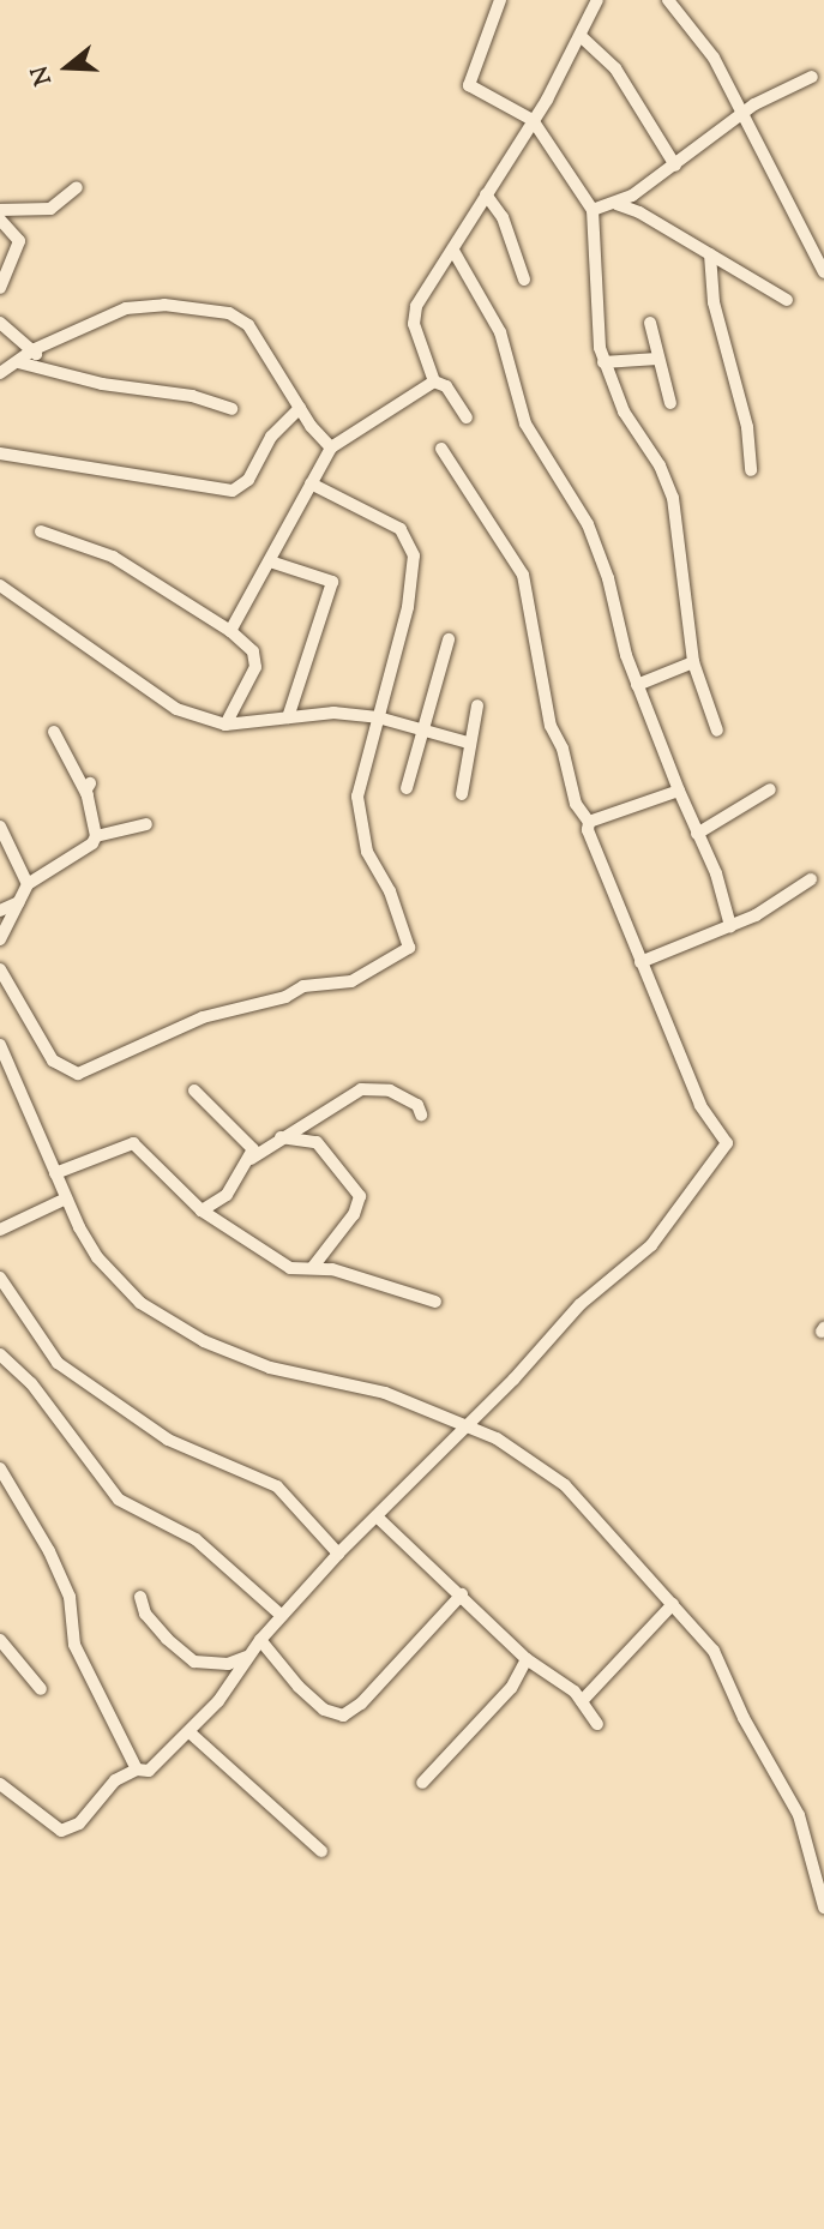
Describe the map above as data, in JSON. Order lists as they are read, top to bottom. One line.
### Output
{"north":"left"}
